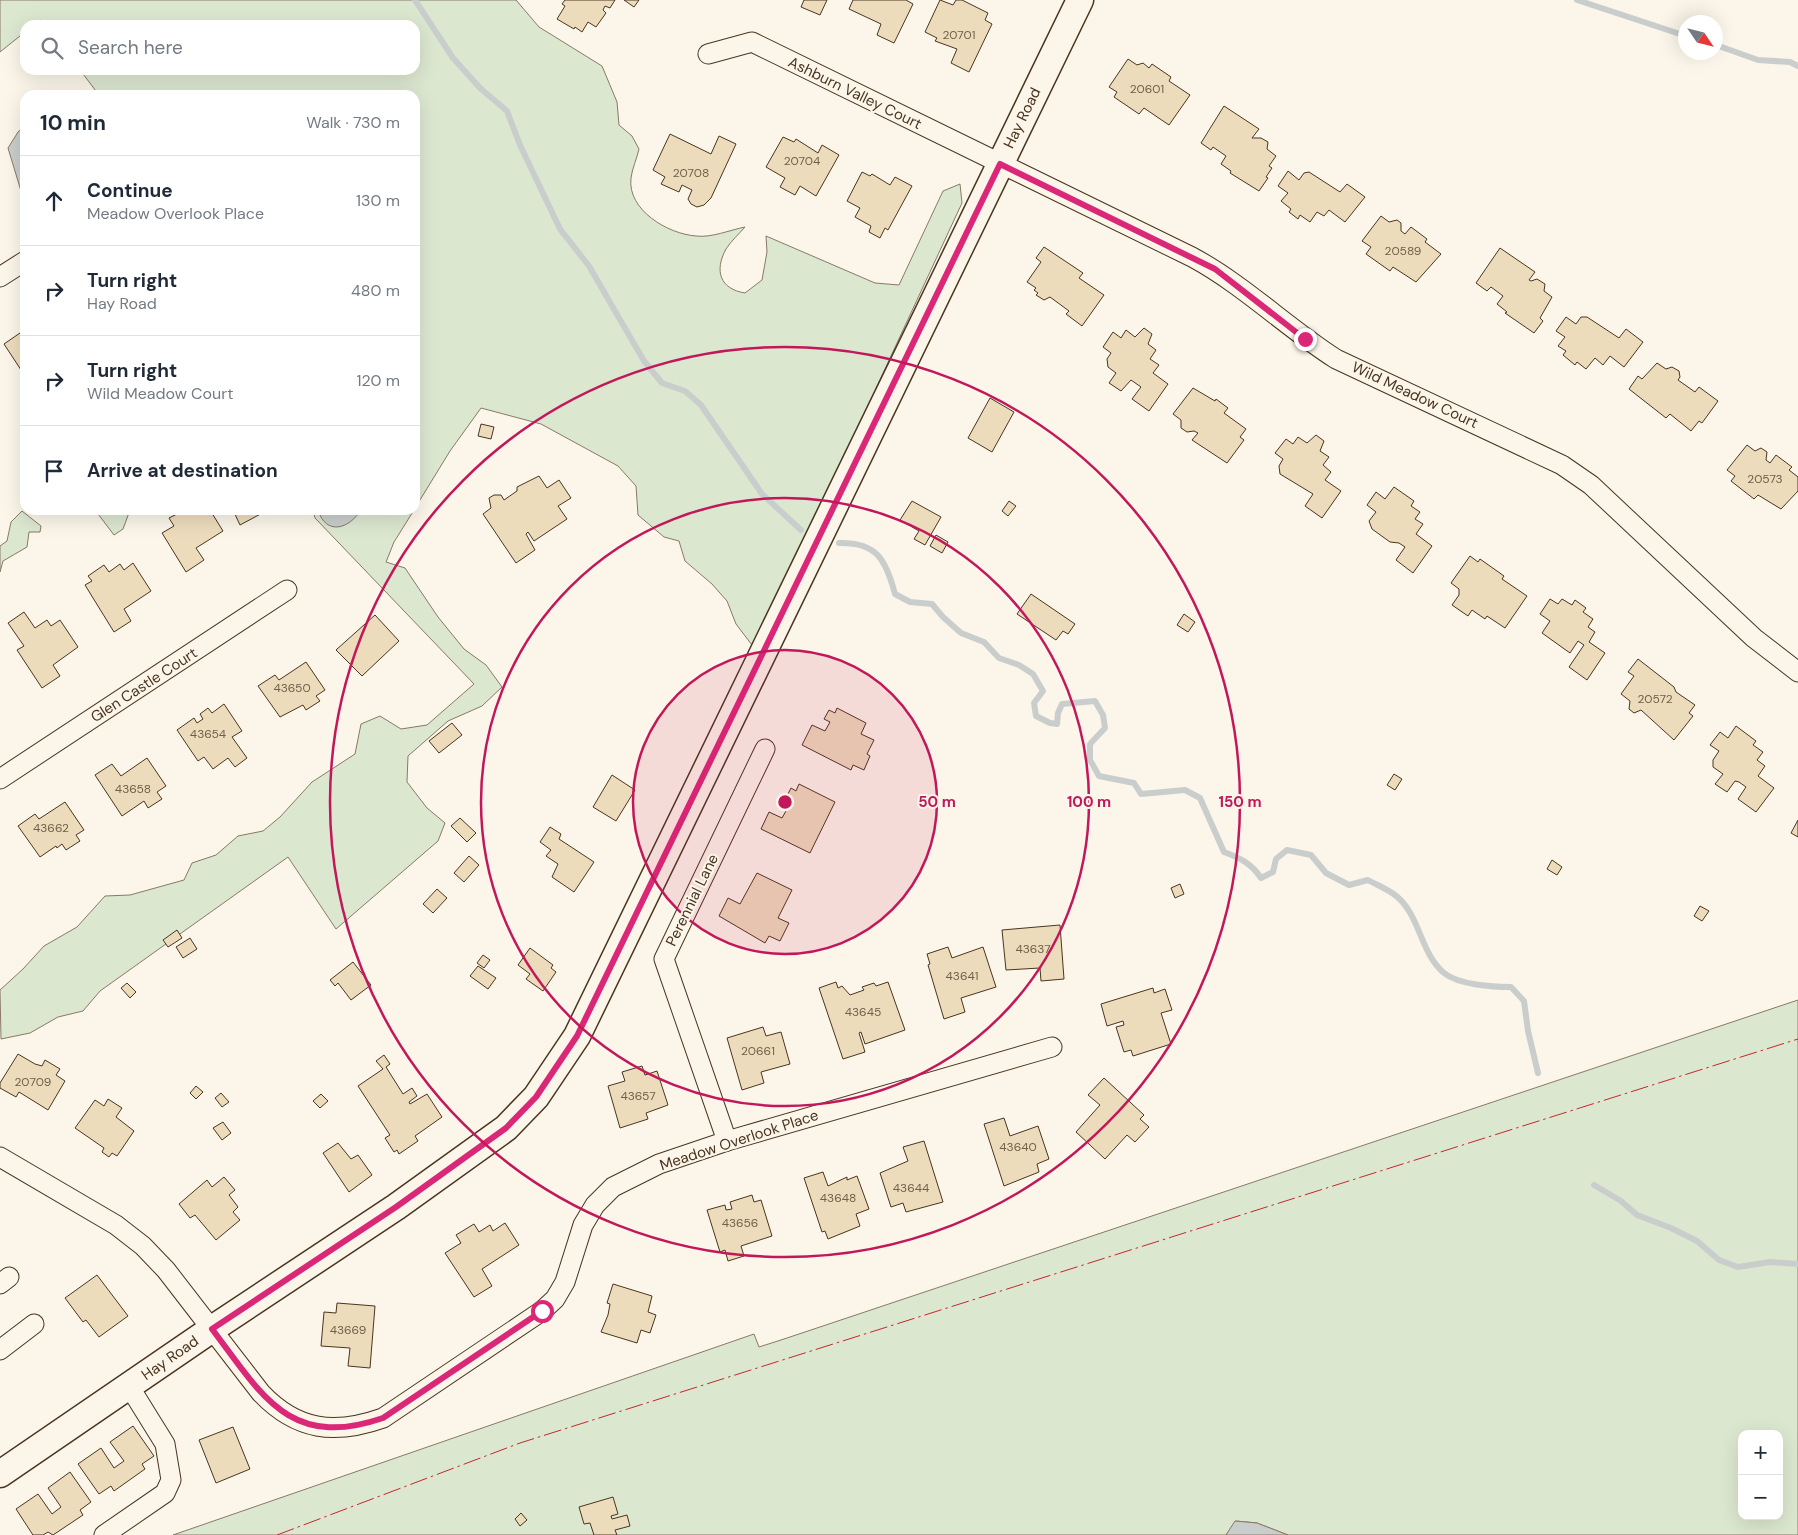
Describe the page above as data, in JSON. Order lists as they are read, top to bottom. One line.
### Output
{"streets":{"street":["Ashburn Valley Court","Hay Road","Wild Meadow Court","Glen Castle Court","Perennial Lane","Meadow Overlook Place"]},"crossings":[["Ashburn Valley Court","Hay Road"],["Ashburn Valley Court","Wild Meadow Court"],["Hay Road","Wild Meadow Court"],["Hay Road","Meadow Overlook Place"],["Perennial Lane","Meadow Overlook Place"]],"house_numbers":["20701","20601","20704","20708","20589","20573","43650","20572","43654","43658","43662","43637","43641","43645","20661","20709","43657","43640","43644","43648","43656","43669"],"north":"bottom right","page":{"search":"Search here","heading":["10 min","Walk · 730 m"],"list":[["Continue","Meadow Overlook Place","130 m"],["Turn right","Hay Road","480 m"],["Turn right","Wild Meadow Court","120 m"],"Arrive at destination"],"map_buttons":["+","−"]},"rings":["50 m","100 m","150 m"]}
